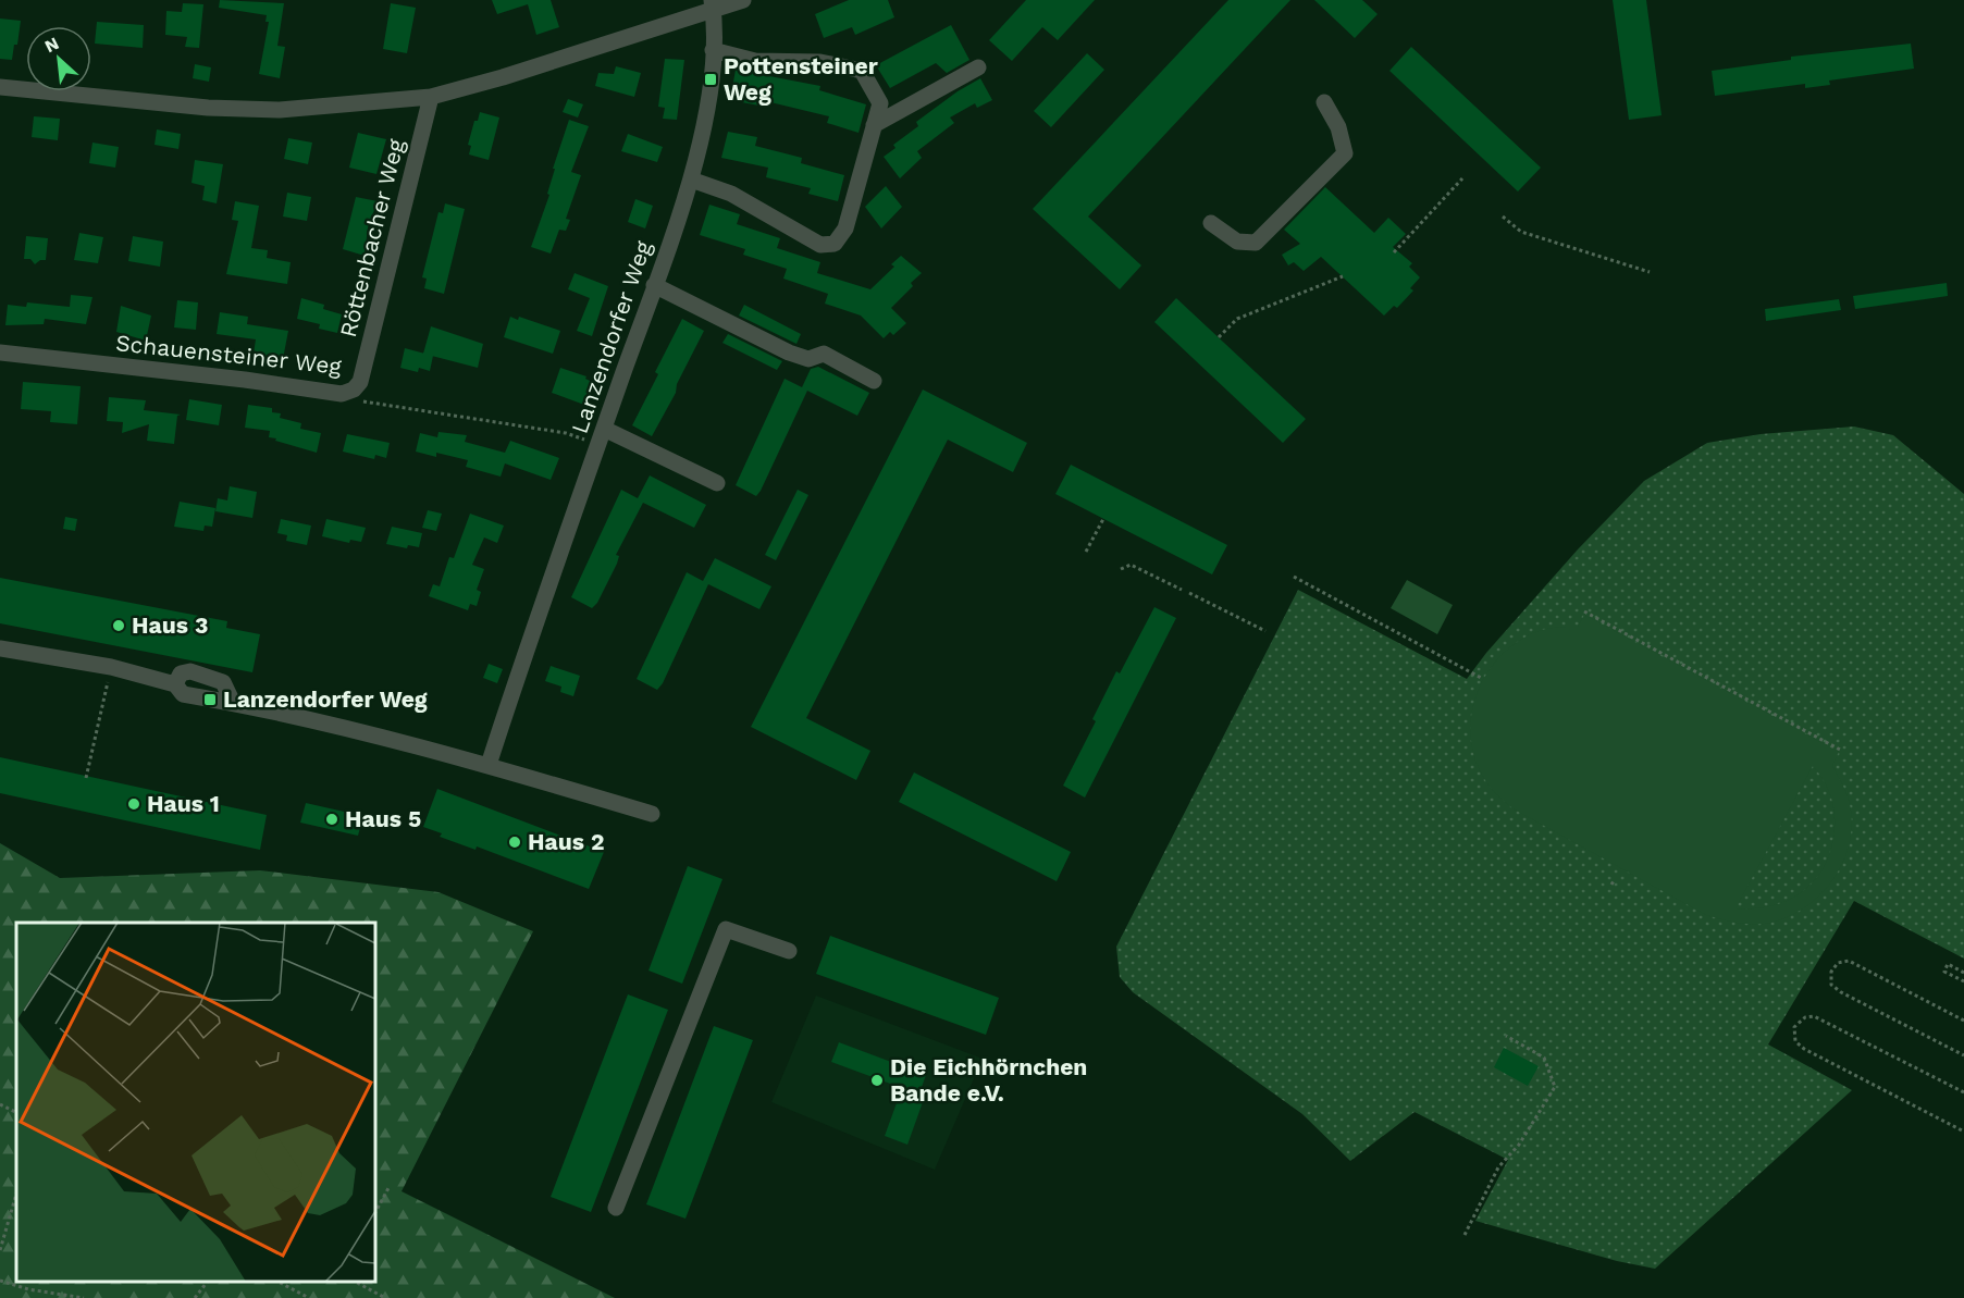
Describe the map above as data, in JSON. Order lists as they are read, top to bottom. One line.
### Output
{"streets":{"street":["Röttenbacher Weg","Lanzendorfer Weg","Schauensteiner Weg"]},"crossings":[["Röttenbacher Weg","Schauensteiner Weg"],["Lanzendorfer Weg","Schauensteiner Weg"]],"places":{"transit":["Pottensteiner Weg","Lanzendorfer Weg"],"other":["Haus 3","Haus 1","Haus 5","Haus 2","Die Eichhörnchen Bande e.V."]},"north":"top left"}
